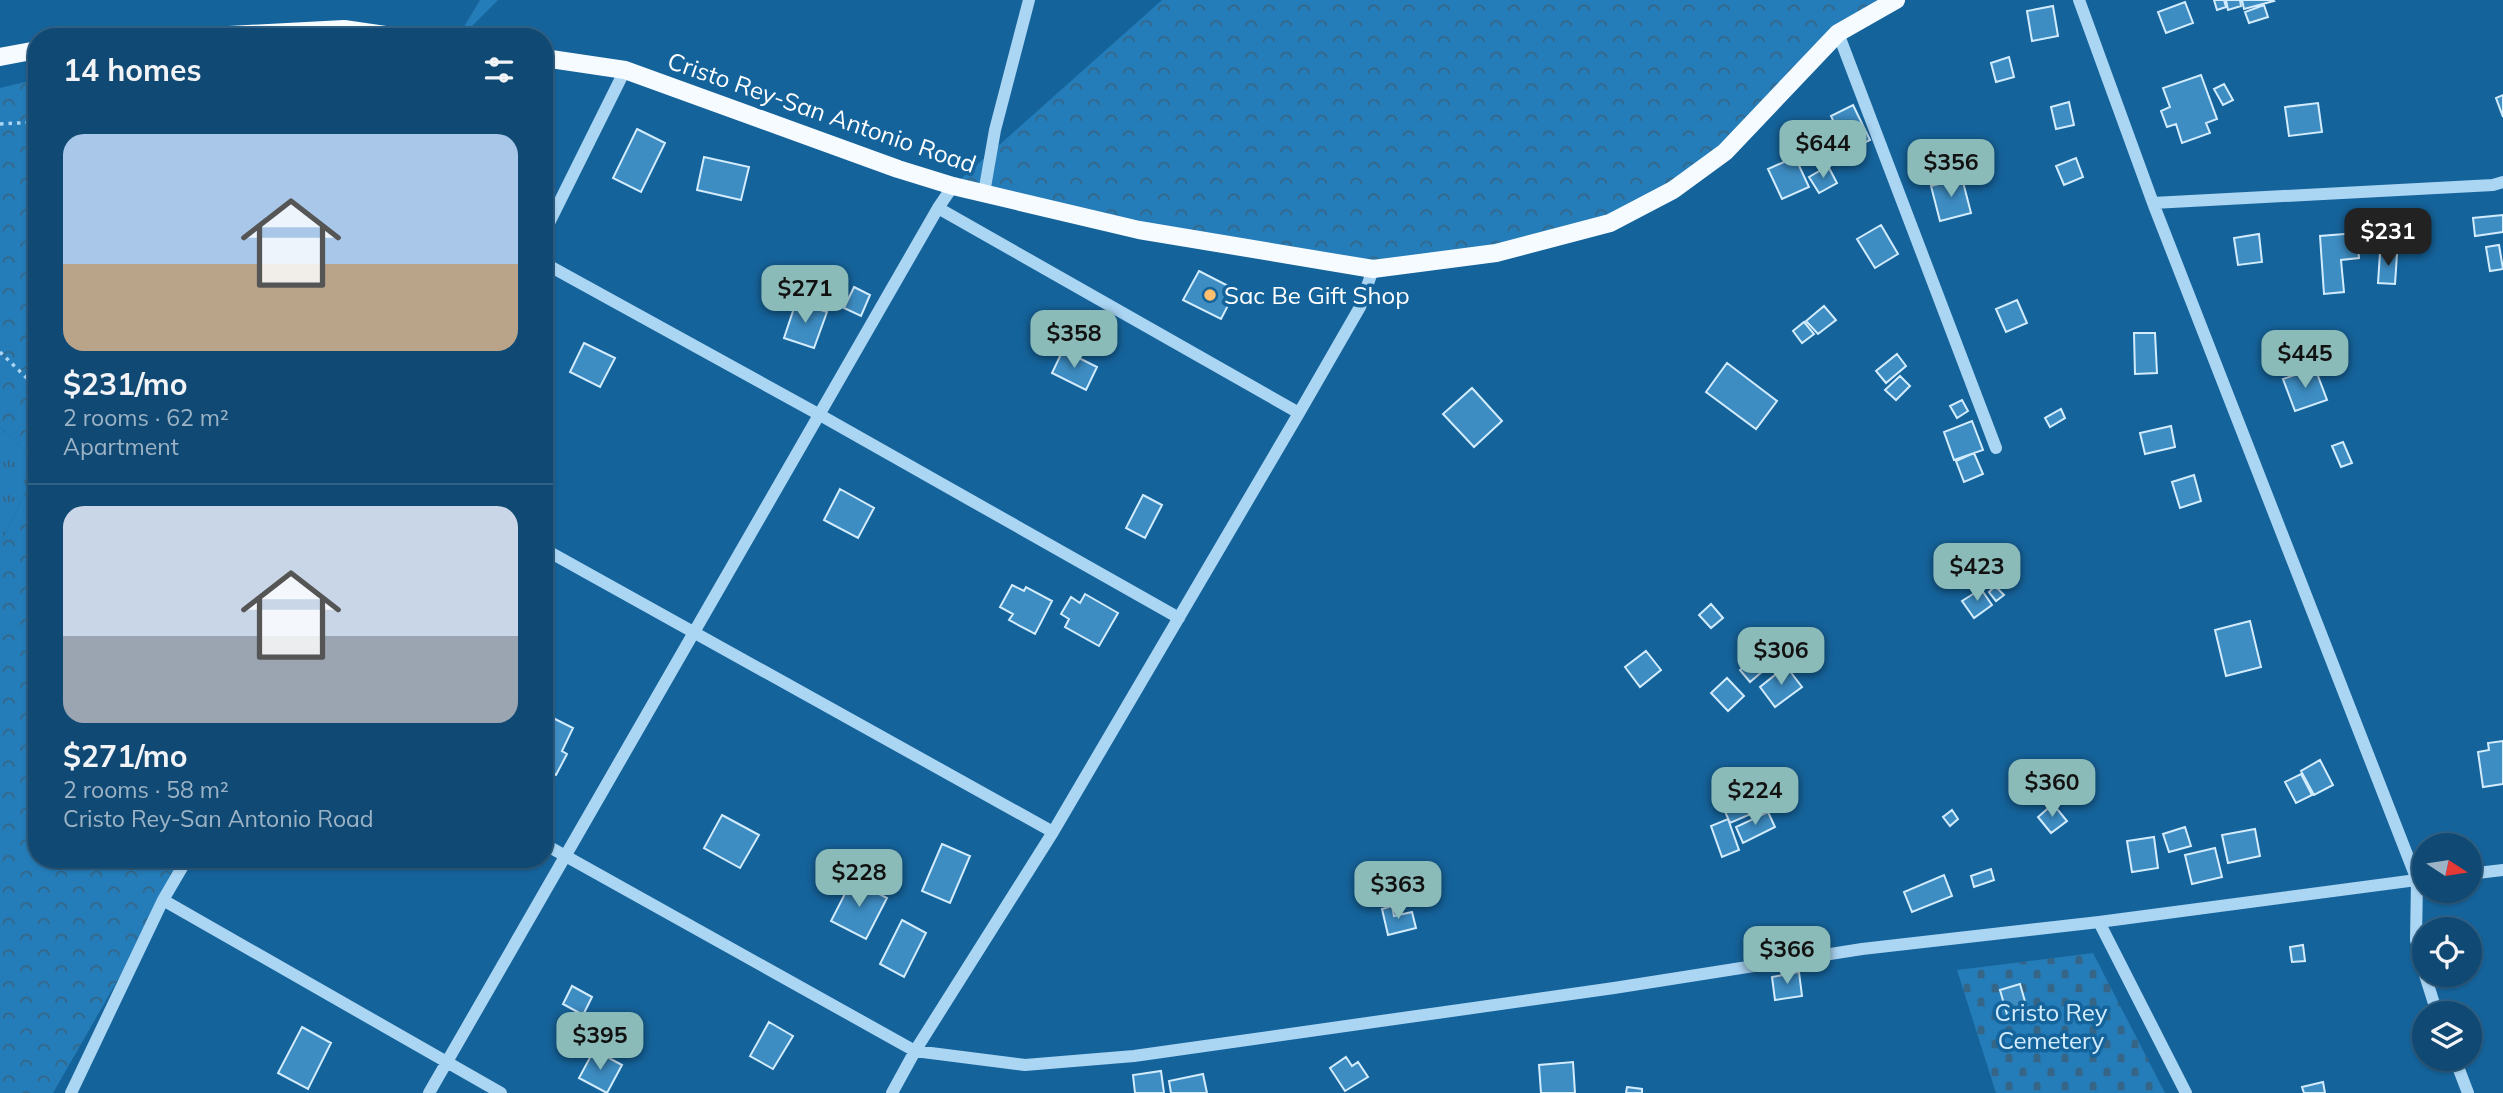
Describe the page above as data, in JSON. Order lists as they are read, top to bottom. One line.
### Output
{"streets":{"main road":["Cristo Rey-San Antonio Road"]},"parks":["Cristo Rey Cemetery"],"places":["Sac Be Gift Shop"],"north":"right","page":{"heading":"14 homes","list":[{"name":"$231/mo","note":"2 rooms · 62 m² · Apartment"},{"name":"$271/mo","note":"2 rooms · 58 m² · Cristo Rey-San Antonio Road"}],"price":["$644","$356","$231","$271","$358","$445","$423","$306","$360","$224","$228","$363","$366","$395"]}}
